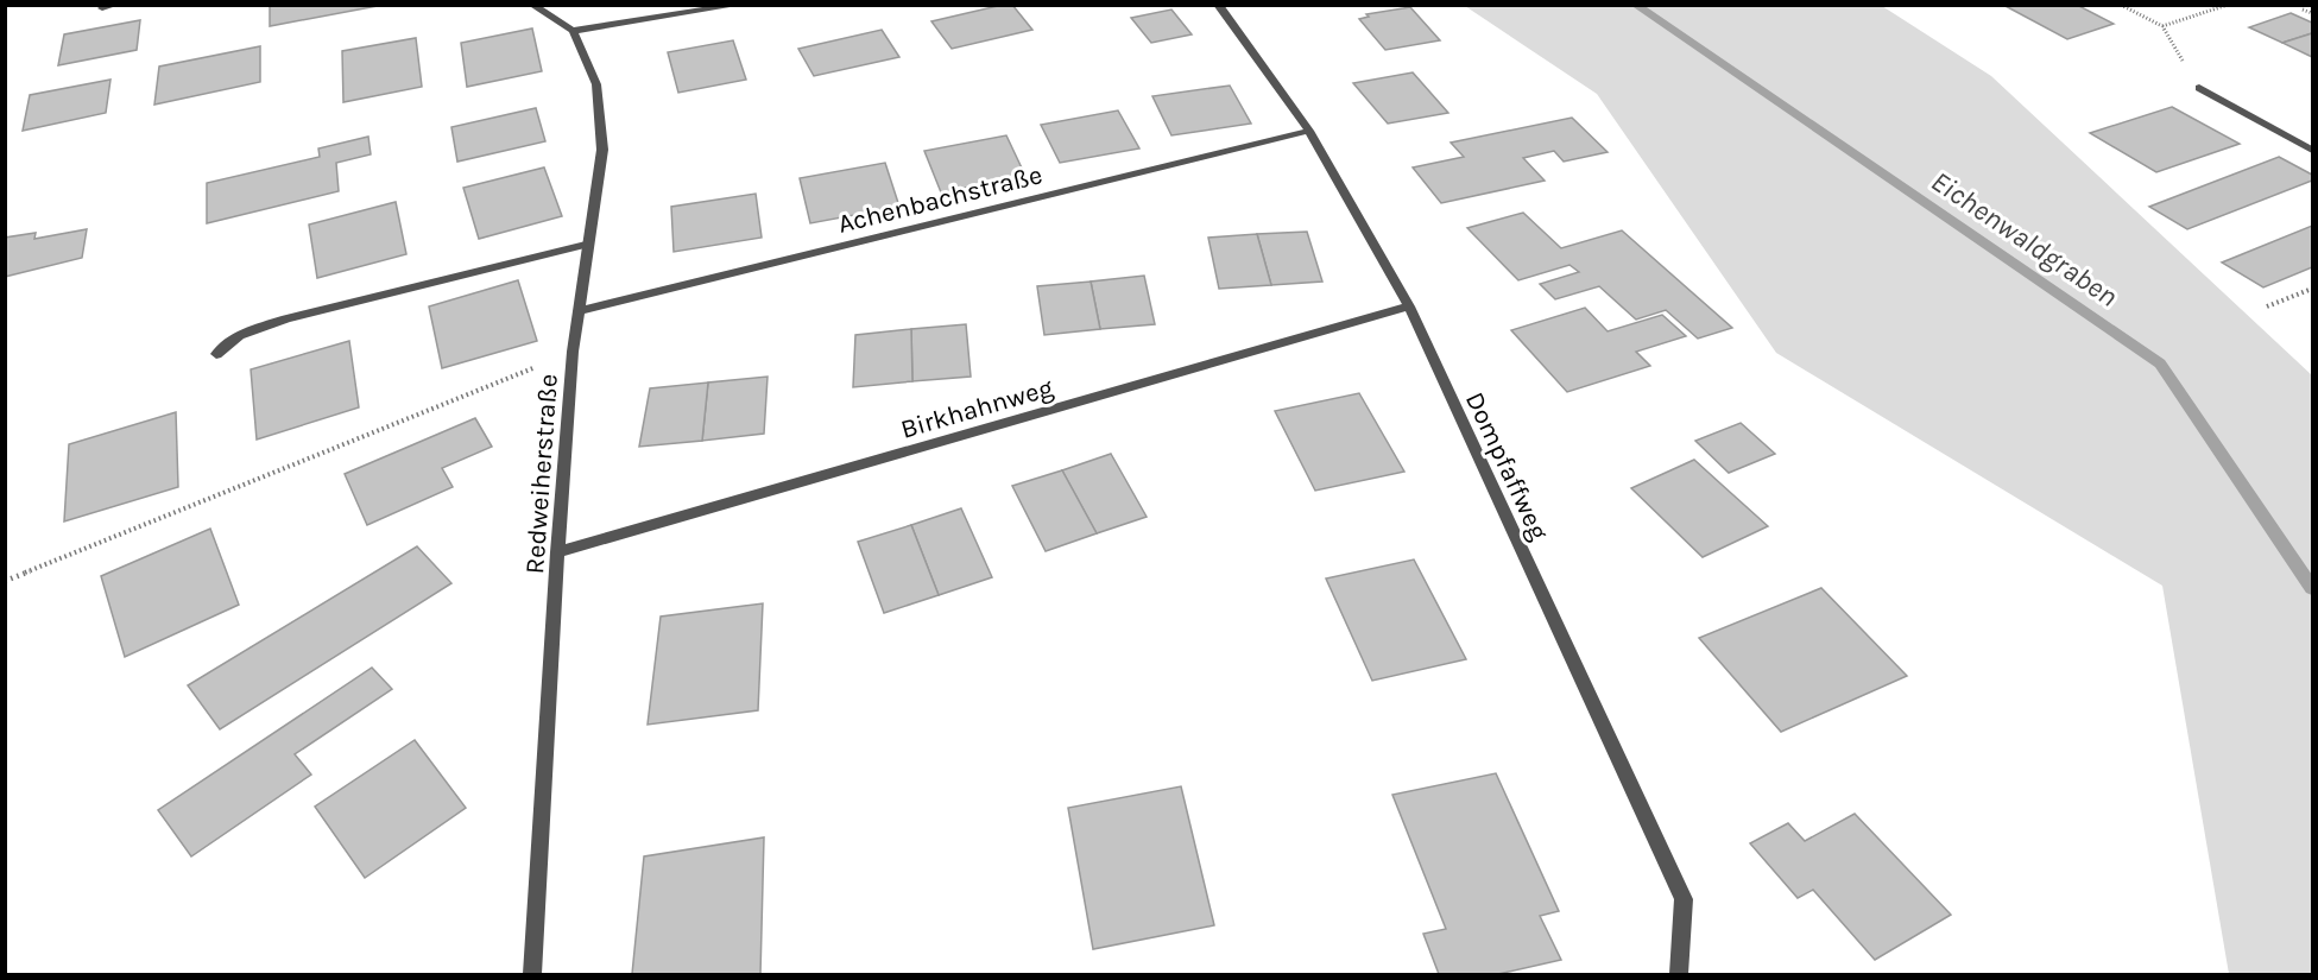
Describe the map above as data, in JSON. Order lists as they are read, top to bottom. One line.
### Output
{"streets":{"street":["Achenbachstraße","Birkhahnweg","Dompfaffweg","Redweiherstraße"]},"crossings":[["Achenbachstraße","Dompfaffweg"],["Achenbachstraße","Redweiherstraße"],["Birkhahnweg","Dompfaffweg"],["Birkhahnweg","Redweiherstraße"]],"water":["Eichenwaldgraben"]}
